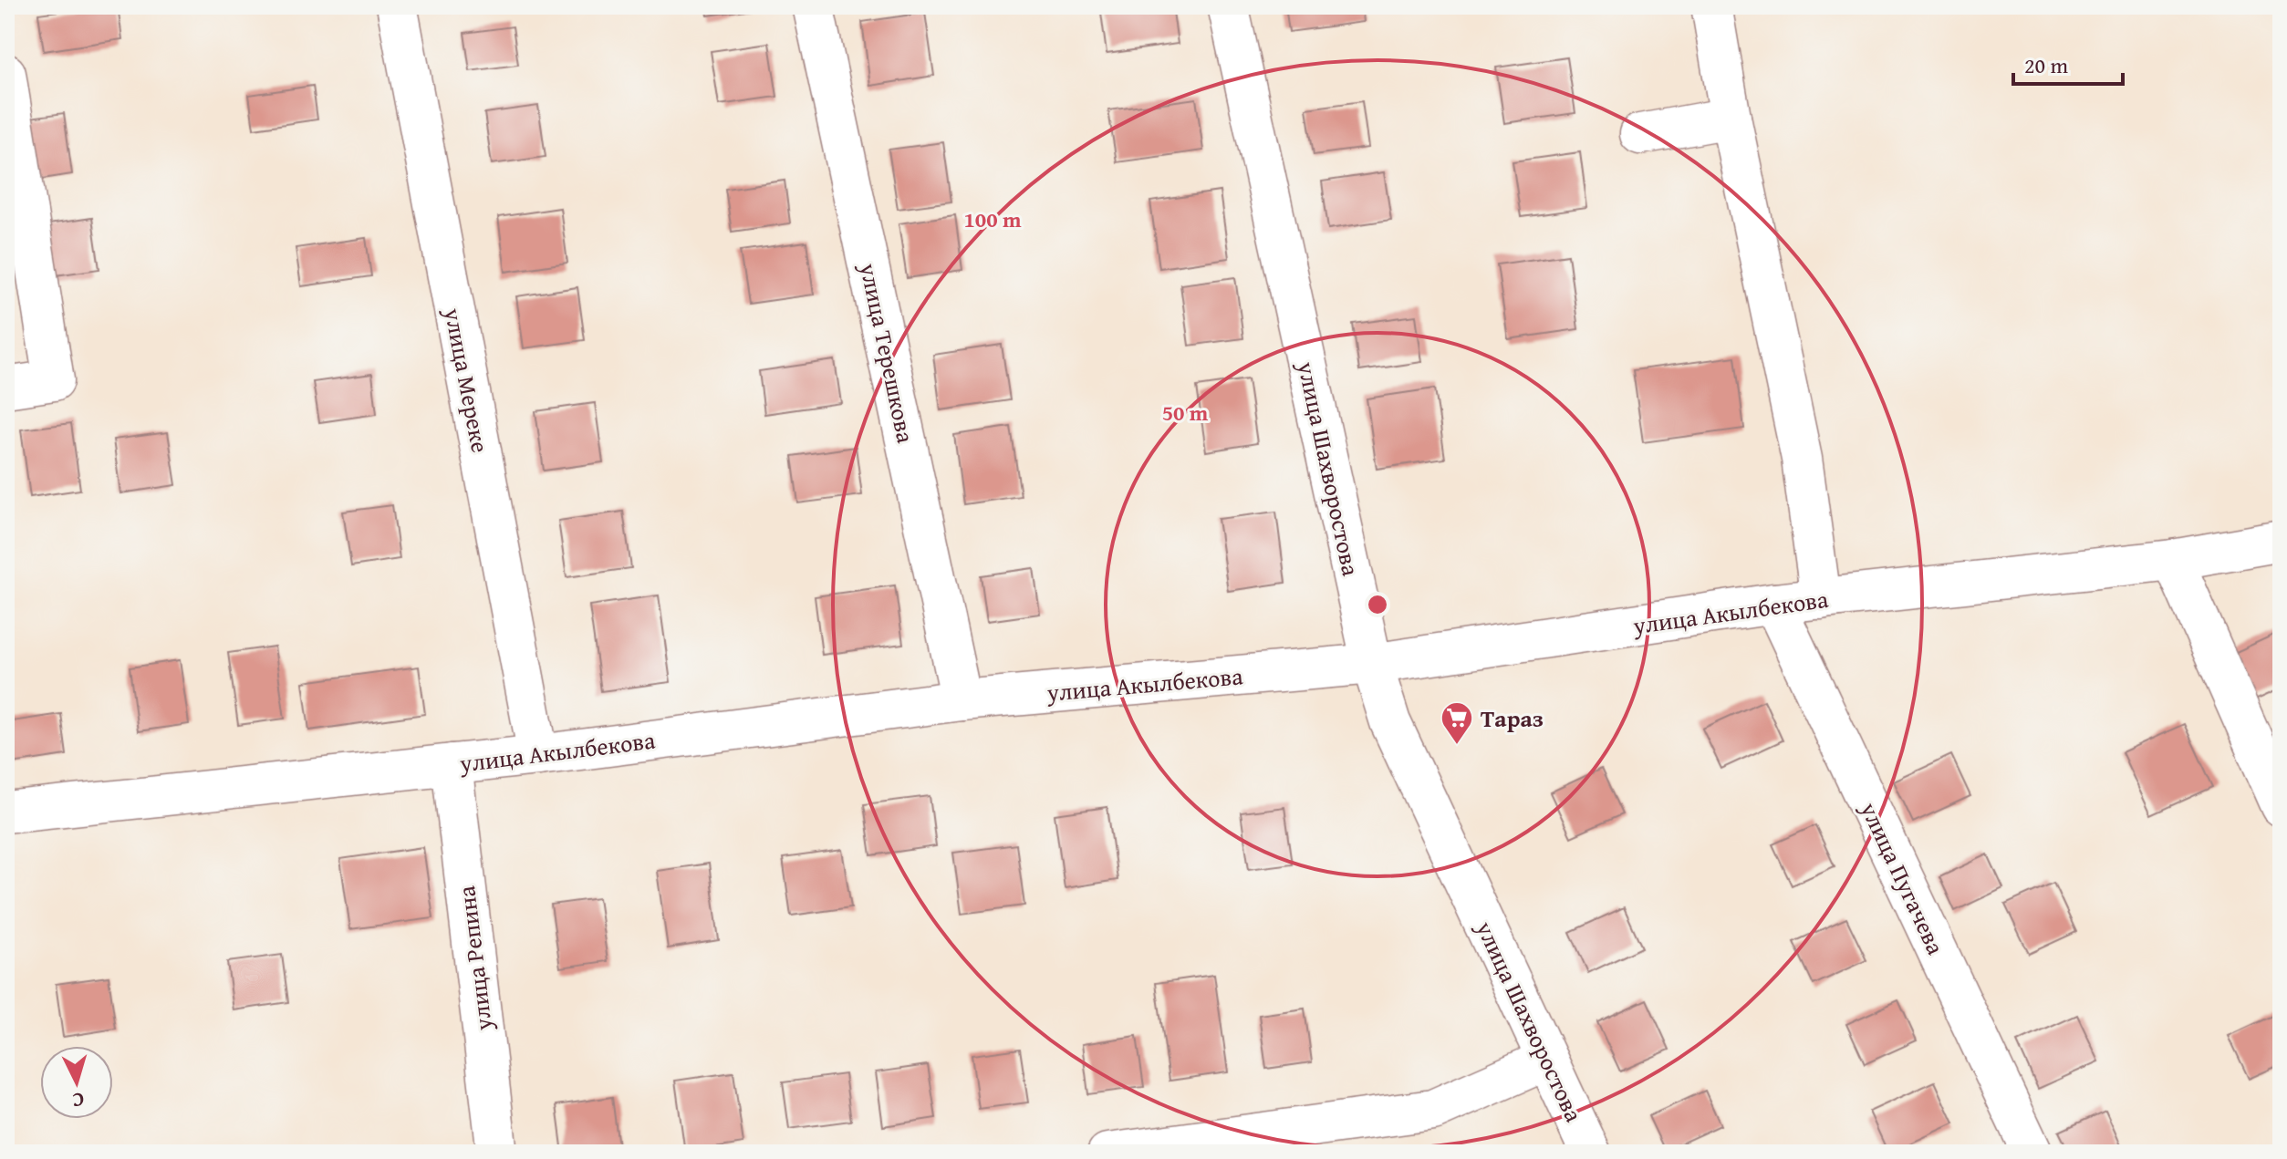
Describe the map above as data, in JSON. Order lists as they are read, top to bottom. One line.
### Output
{"streets":{"street":["улица Терешкова","улица Мереке","улица Шахворостова","улица Акылбекова","улица Пугачева","улица Репина"]},"crossings":[["улица Терешкова","улица Акылбекова"],["улица Мереке","улица Акылбекова"],["улица Шахворостова","улица Акылбекова"],["улица Акылбекова","улица Пугачева"],["улица Акылбекова","улица Репина"]],"places":{"supermarket":["Тараз"]},"scale_bar":"20 m","north":"bottom","rings":["100 m","50 m"]}
